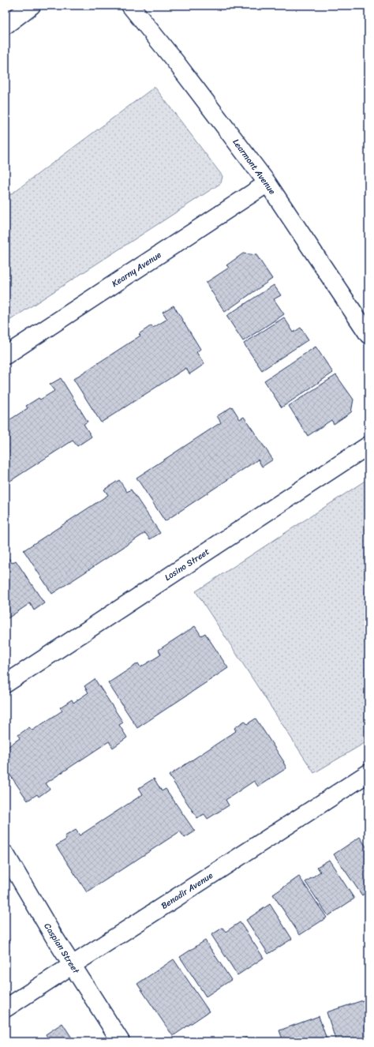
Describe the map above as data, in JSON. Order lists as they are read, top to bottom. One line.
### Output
{"streets":{"street":["Learmont Avenue","Kearny Avenue","Losino Street","Benadir Avenue","Caspian Street"]},"crossings":[["Learmont Avenue","Kearny Avenue"],["Benadir Avenue","Caspian Street"]]}
